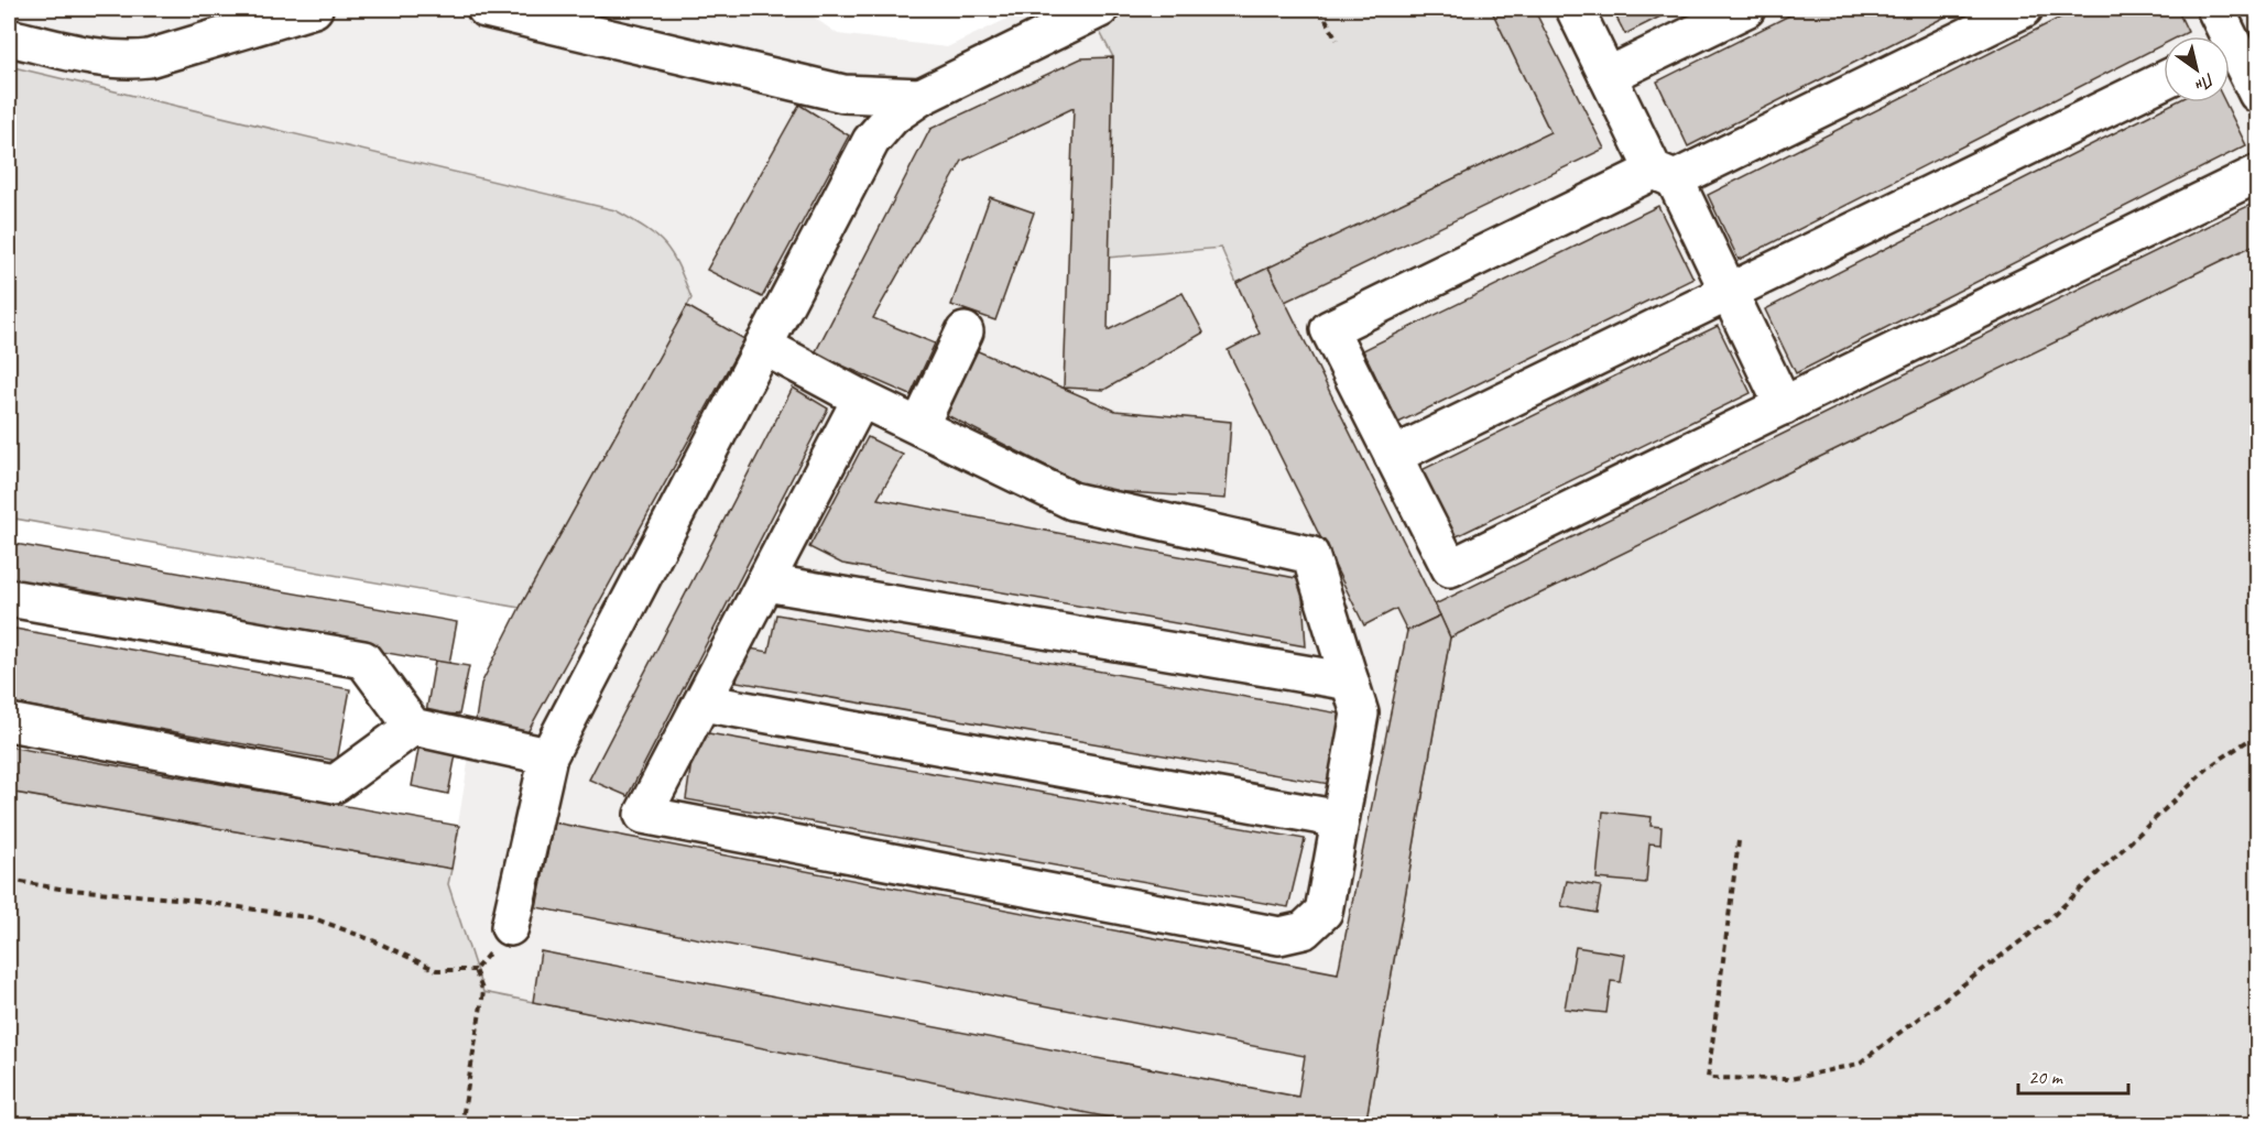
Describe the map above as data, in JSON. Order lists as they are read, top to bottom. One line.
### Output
{"scale_bar":"20 m","north":"bottom right"}
